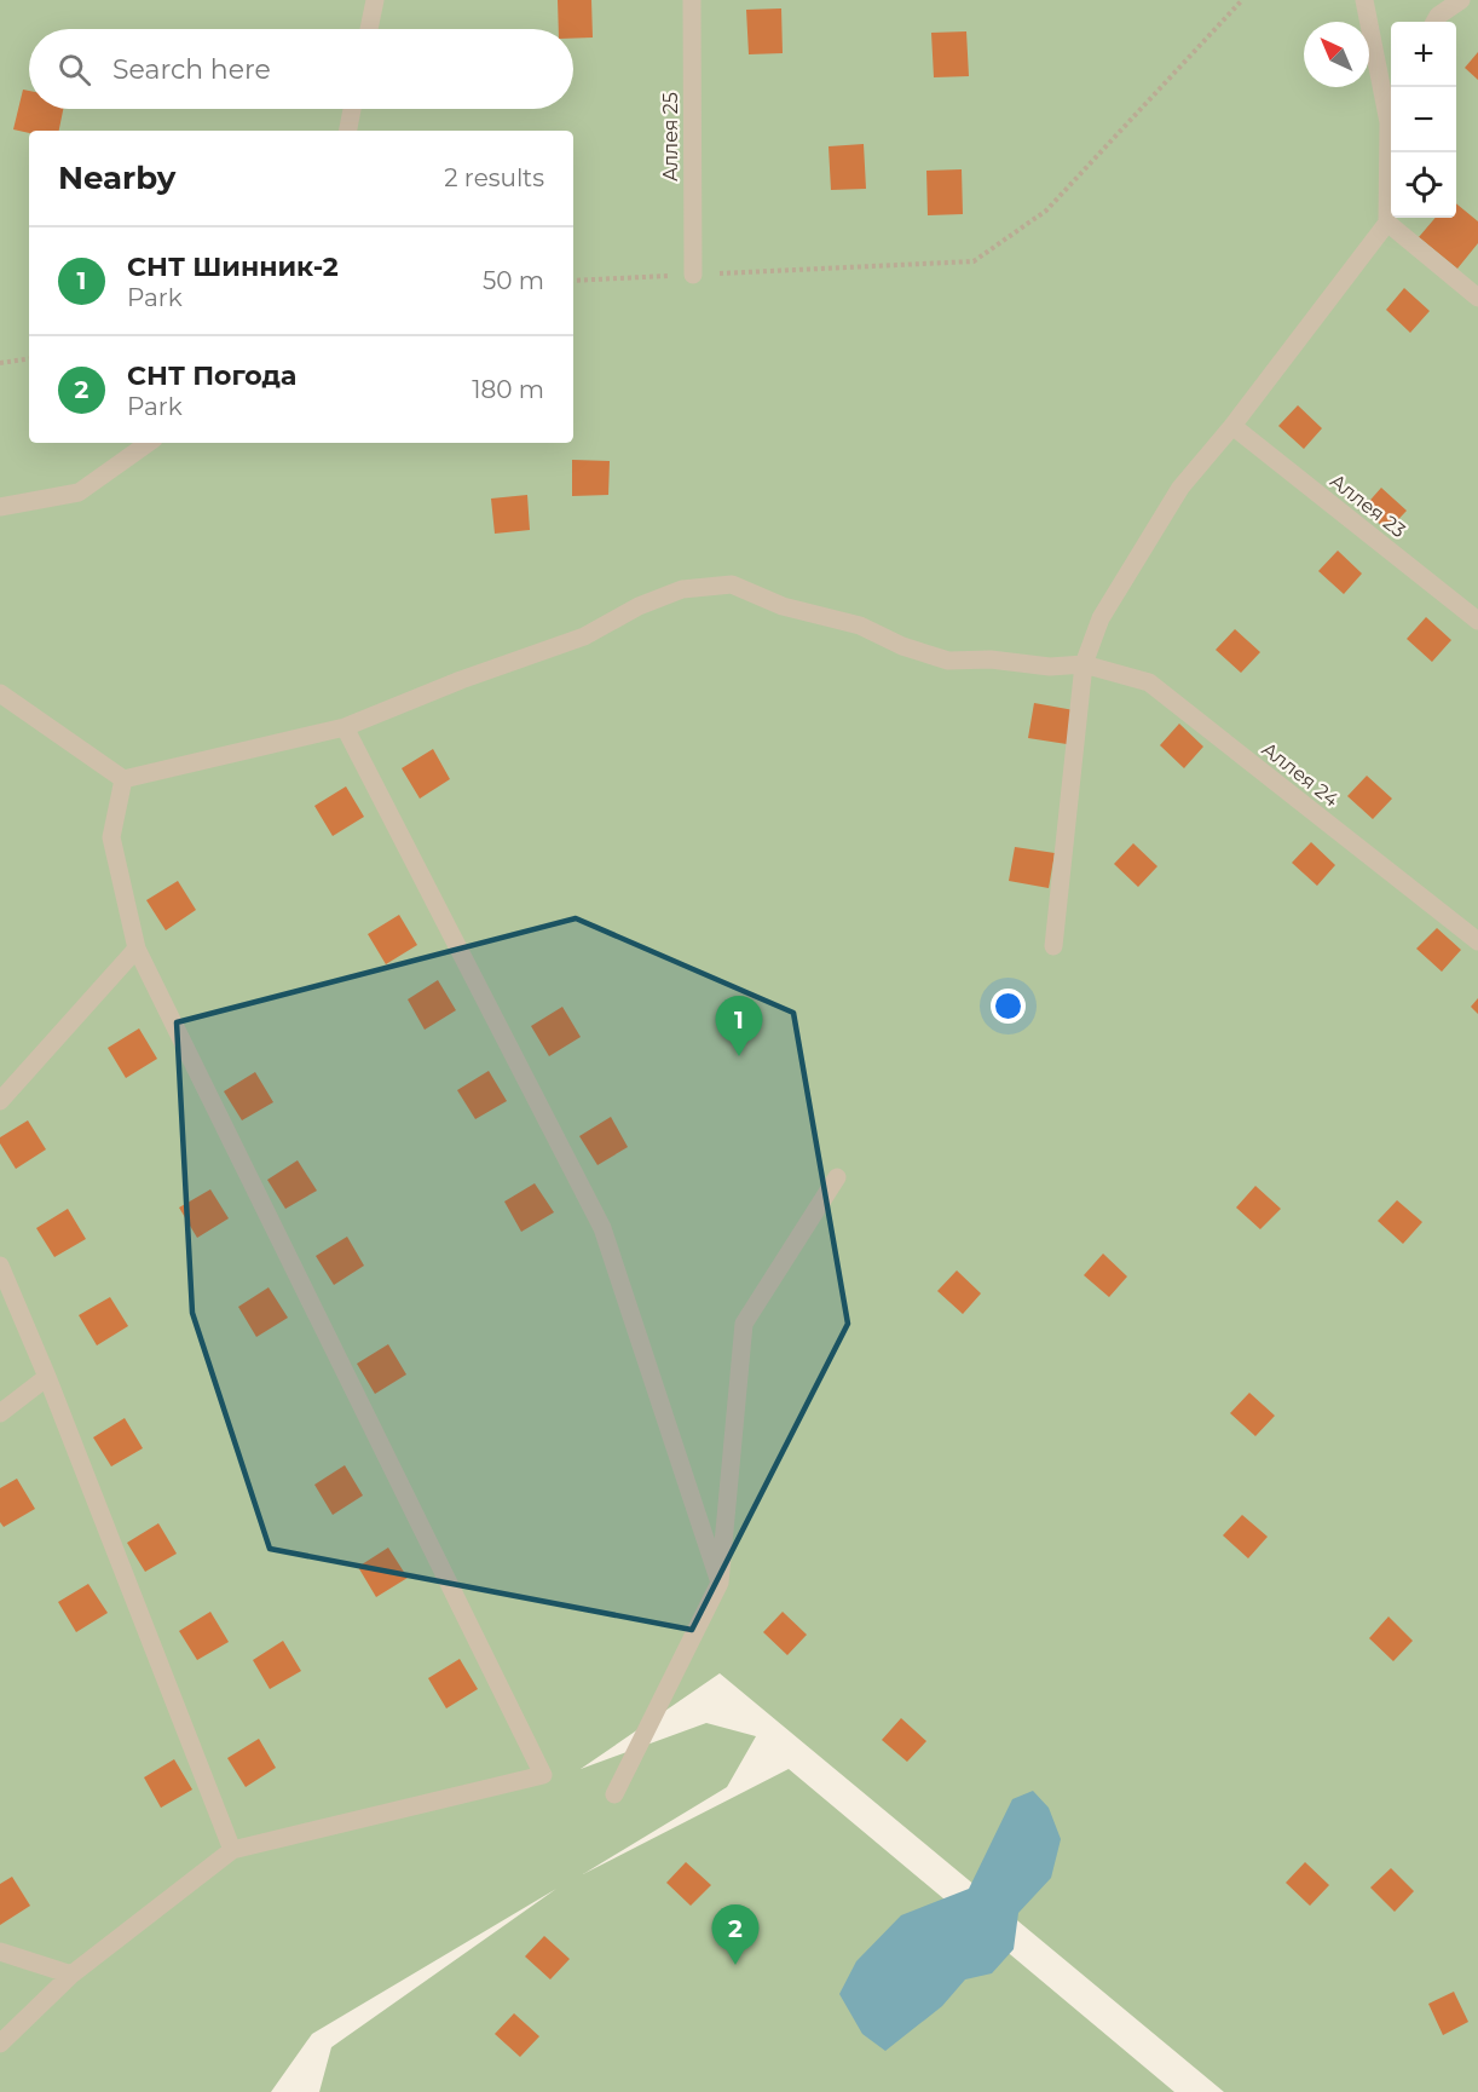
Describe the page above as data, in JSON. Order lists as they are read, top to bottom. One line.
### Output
{"streets":{"lane":["Аллея 25","Аллея 23","Аллея 24"]},"north":"top left","page":{"map_buttons":["+","−"],"search":"Search here","heading":["Nearby","2 results"],"list":[{"mark":"1","name":"СНТ Шинник-2","note":"Park","value":"50 m"},{"mark":"2","name":"СНТ Погода","note":"Park","value":"180 m"}],"pins":["1","2"]}}
